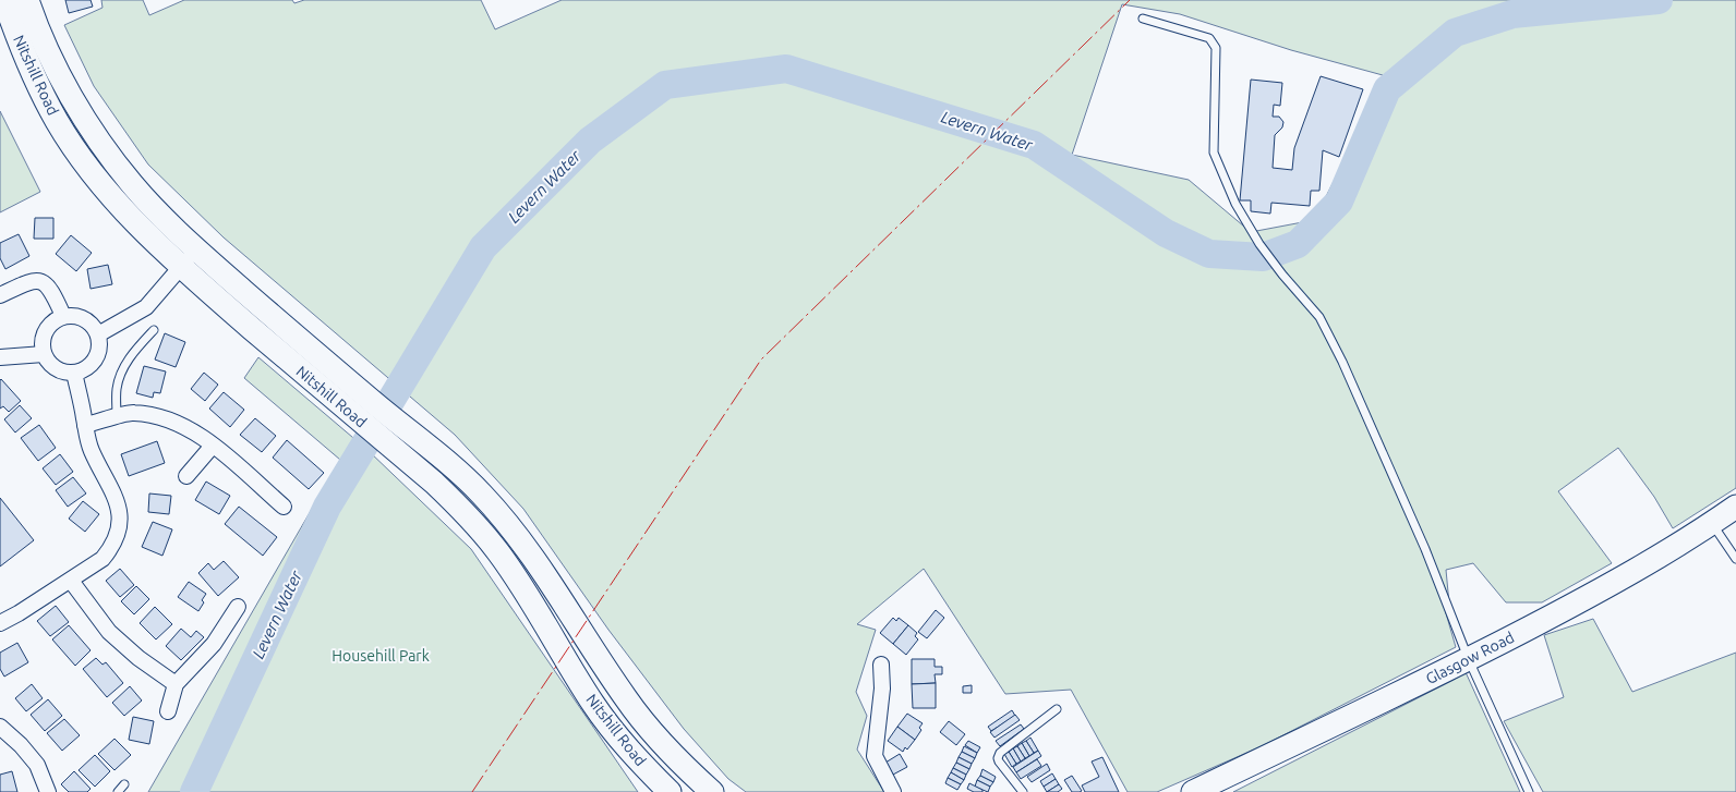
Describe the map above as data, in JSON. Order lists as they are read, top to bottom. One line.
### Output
{"streets":{"main road":["Nitshill Road","Glasgow Road"]},"water":["Levern Water"],"parks":["Househill Park"]}
